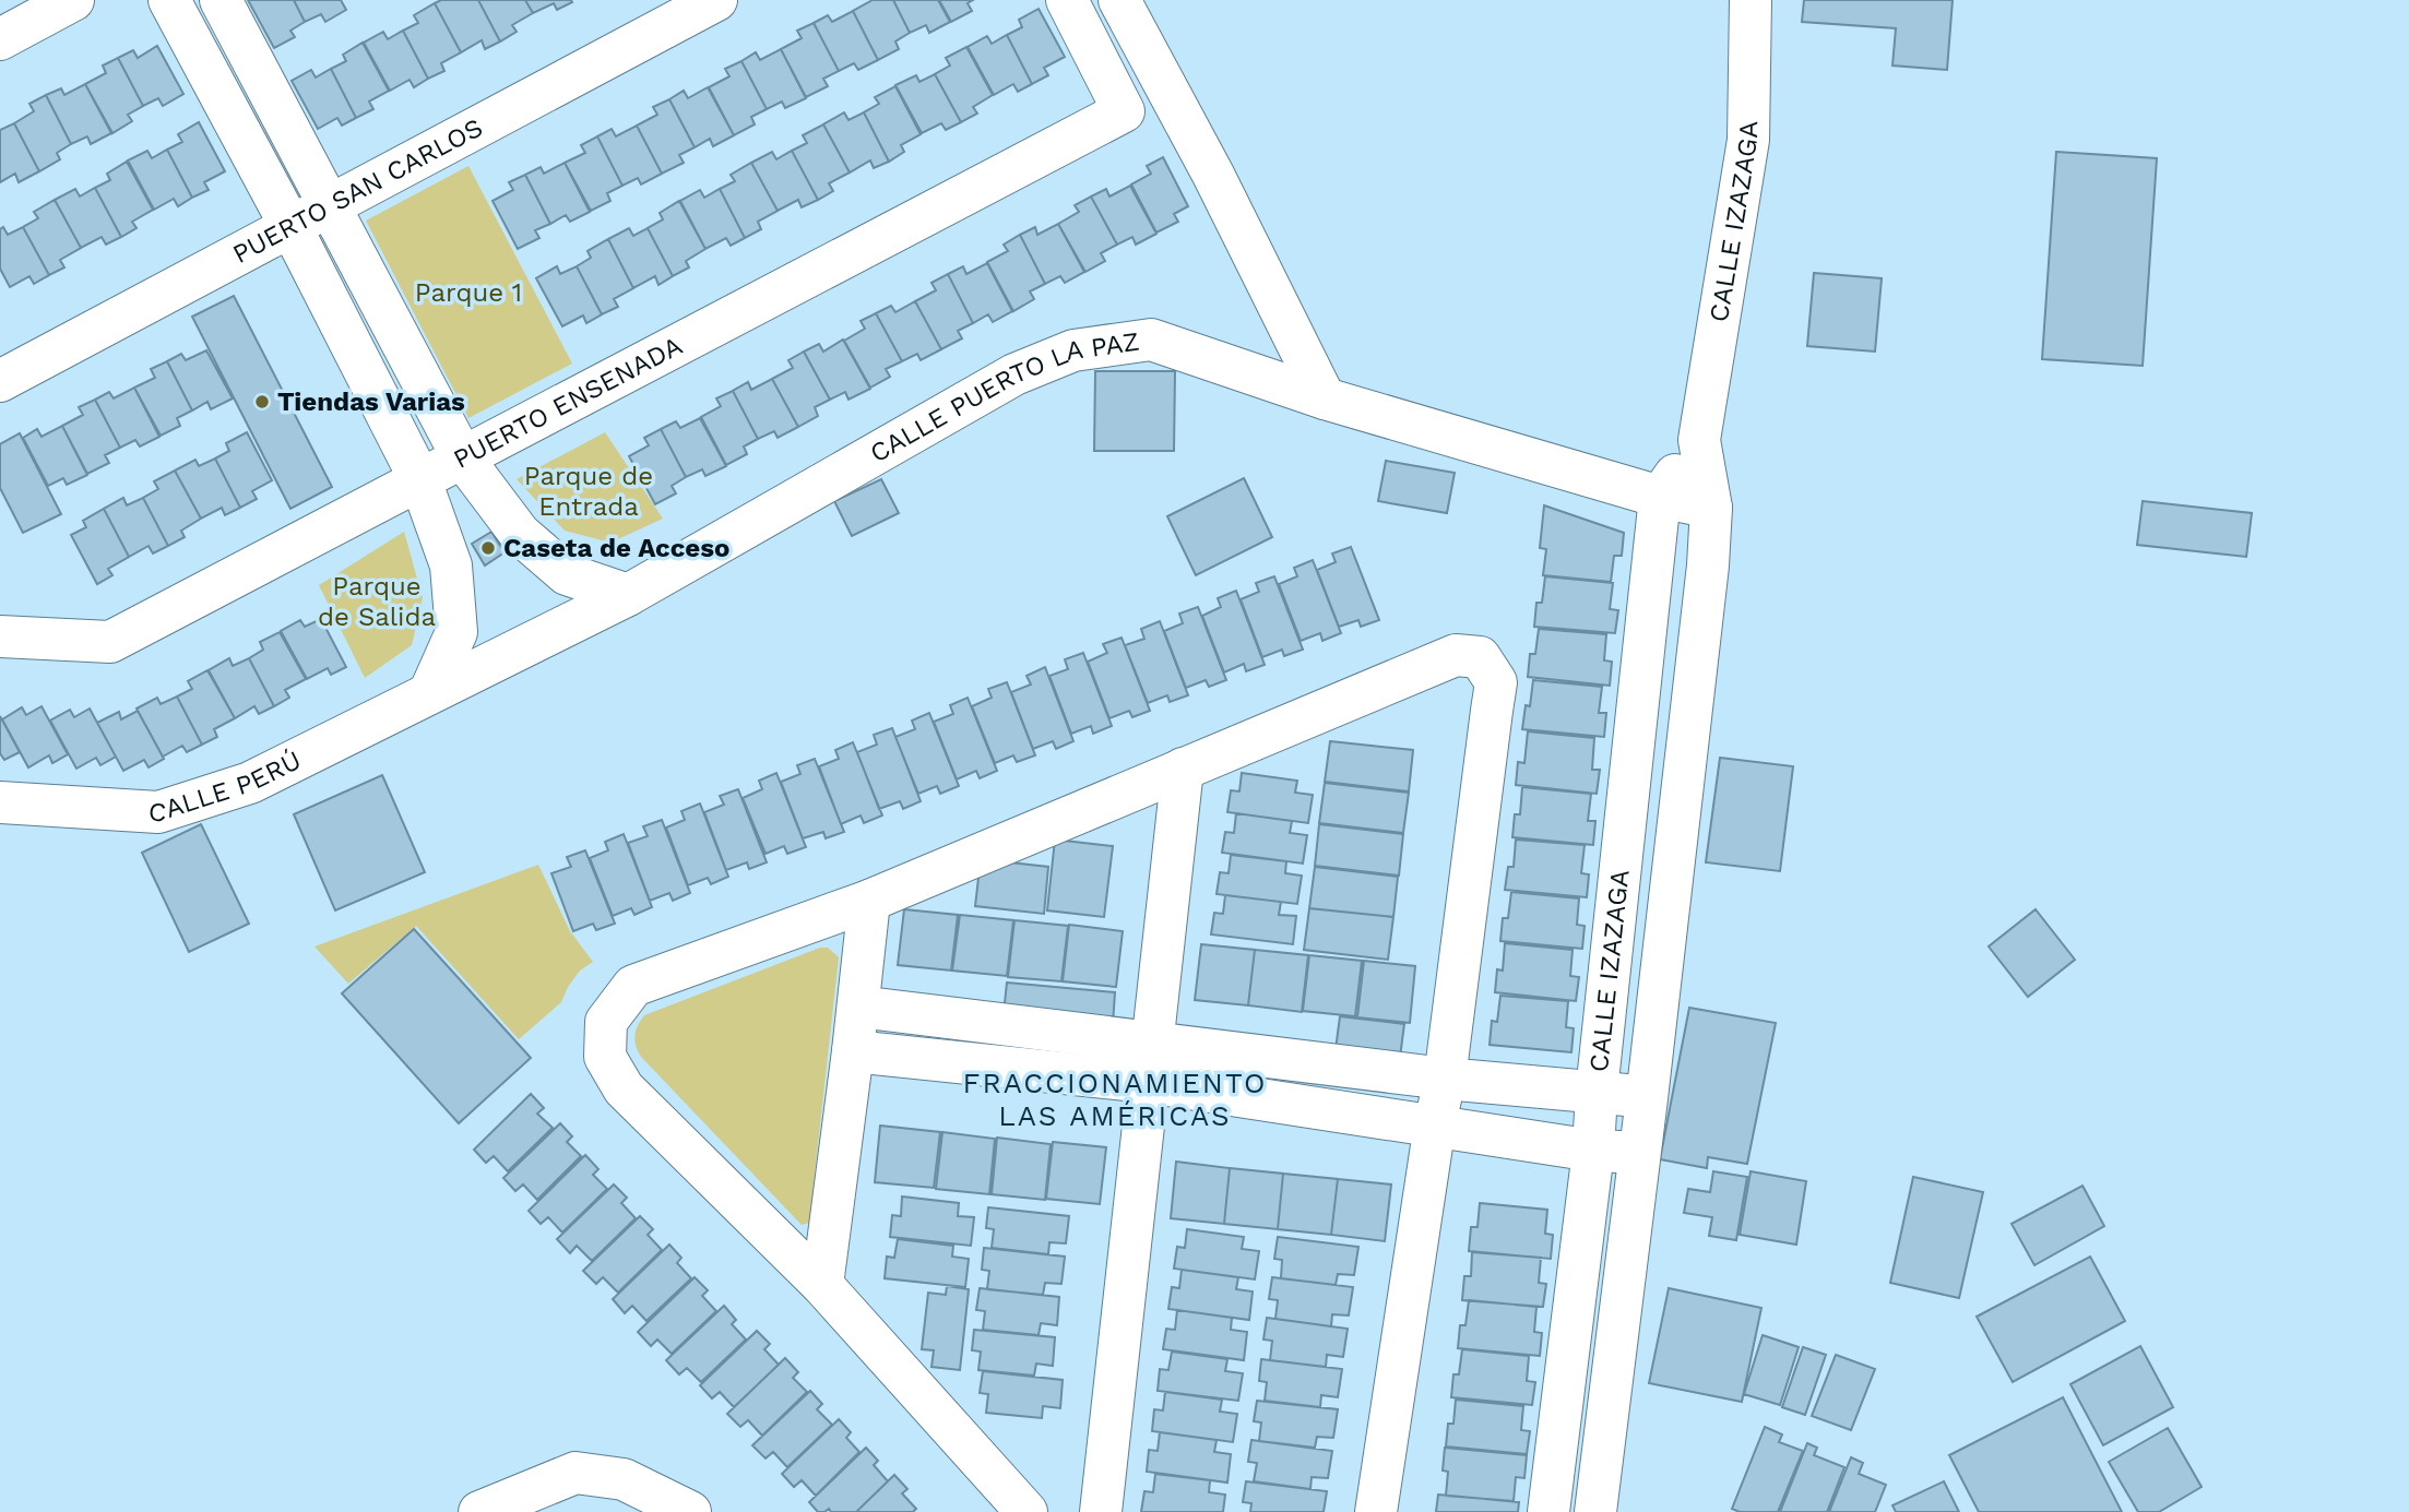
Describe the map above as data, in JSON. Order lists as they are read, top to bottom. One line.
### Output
{"streets":{"street":["PUERTO SAN CARLOS","CALLE IZAZAGA","CALLE PUERTO LA PAZ","PUERTO ENSENADA","CALLE PERÚ"]},"crossings":[["CALLE IZAZAGA","CALLE PUERTO LA PAZ"],["CALLE PUERTO LA PAZ","CALLE PERÚ"]],"districts":["FRACCIONAMIENTO LAS AMÉRICAS"],"parks":["Parque 1","Parque de Entrada","Parque de Salida"],"places":["Tiendas Varias","Caseta de Acceso"]}
